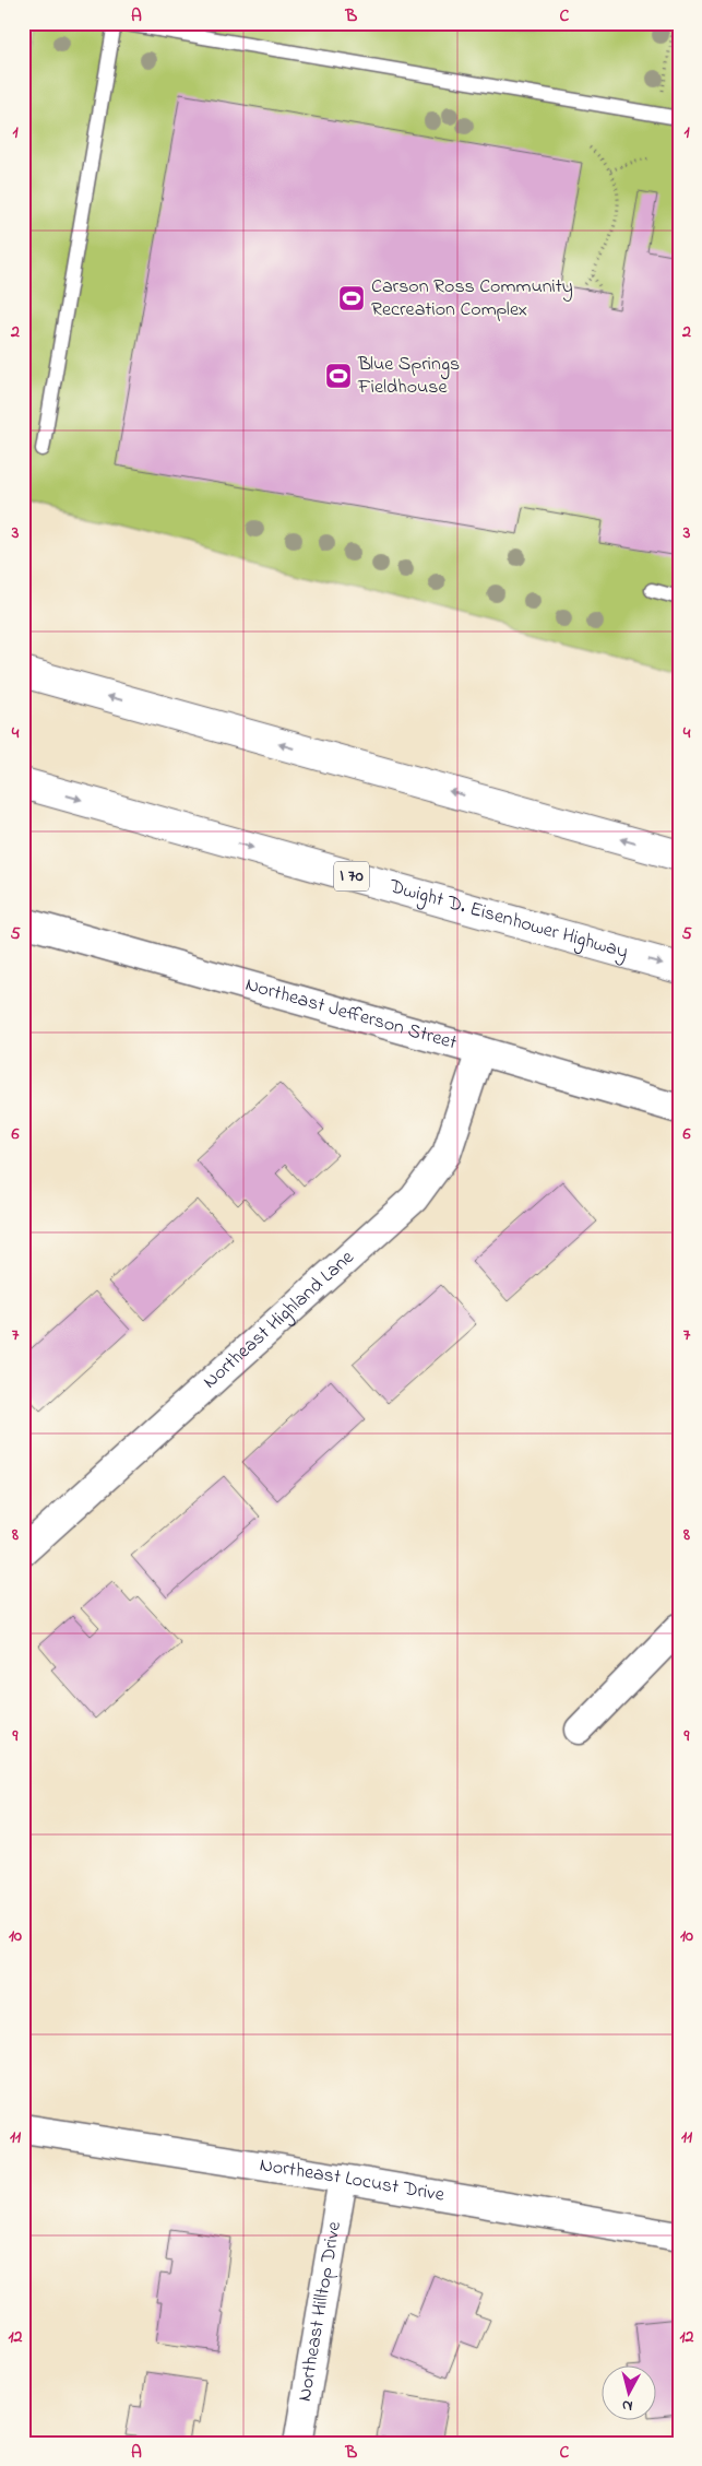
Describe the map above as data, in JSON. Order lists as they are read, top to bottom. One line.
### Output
{"streets":{"highway":["I 70","Dwight D. Eisenhower Highway"],"street":["Northeast Jefferson Street","Northeast Highland Lane","Northeast Locust Drive","Northeast Hilltop Drive"]},"crossings":[["Northeast Jefferson Street","Northeast Highland Lane"],["Northeast Locust Drive","Northeast Hilltop Drive"]],"places":{"sports":["Carson Ross Community Recreation Complex","Blue Springs Fieldhouse"]},"north":"bottom","grid":{"columns":["A","B","C"],"rows":["1","2","3","4","5","6","7","8","9","10","11","12"]}}
